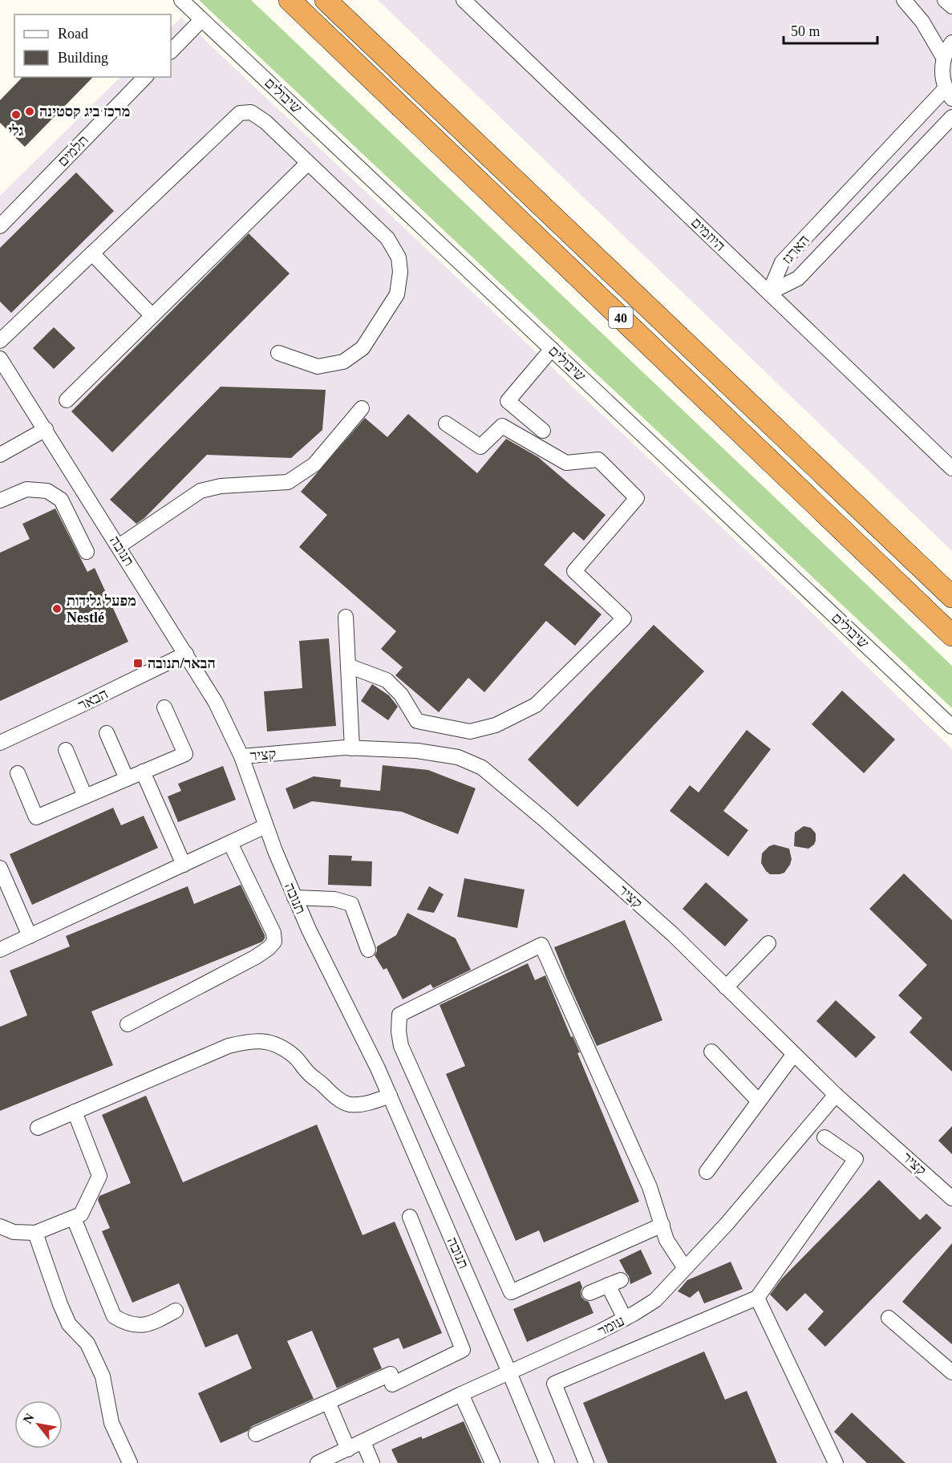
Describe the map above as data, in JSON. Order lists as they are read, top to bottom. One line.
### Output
{"streets":{"highway":["40"],"street":["שיבולים","תלמים","היוזמים","הארגז","תנובה","הבאר","קציר","עומר"]},"crossings":[["היוזמים","הארגז"],["תנובה","הבאר"],["תנובה","קציר"],["תנובה","עומר"],["קציר","עומר"]],"places":{"other":["מרכז ביג קסטינה","גלי","מפעל גלידות Nestlé"],"transit":["הבאר/תנובה"]},"legend":["Road","Building"],"scale_bar":"50 m","north":"top left"}
